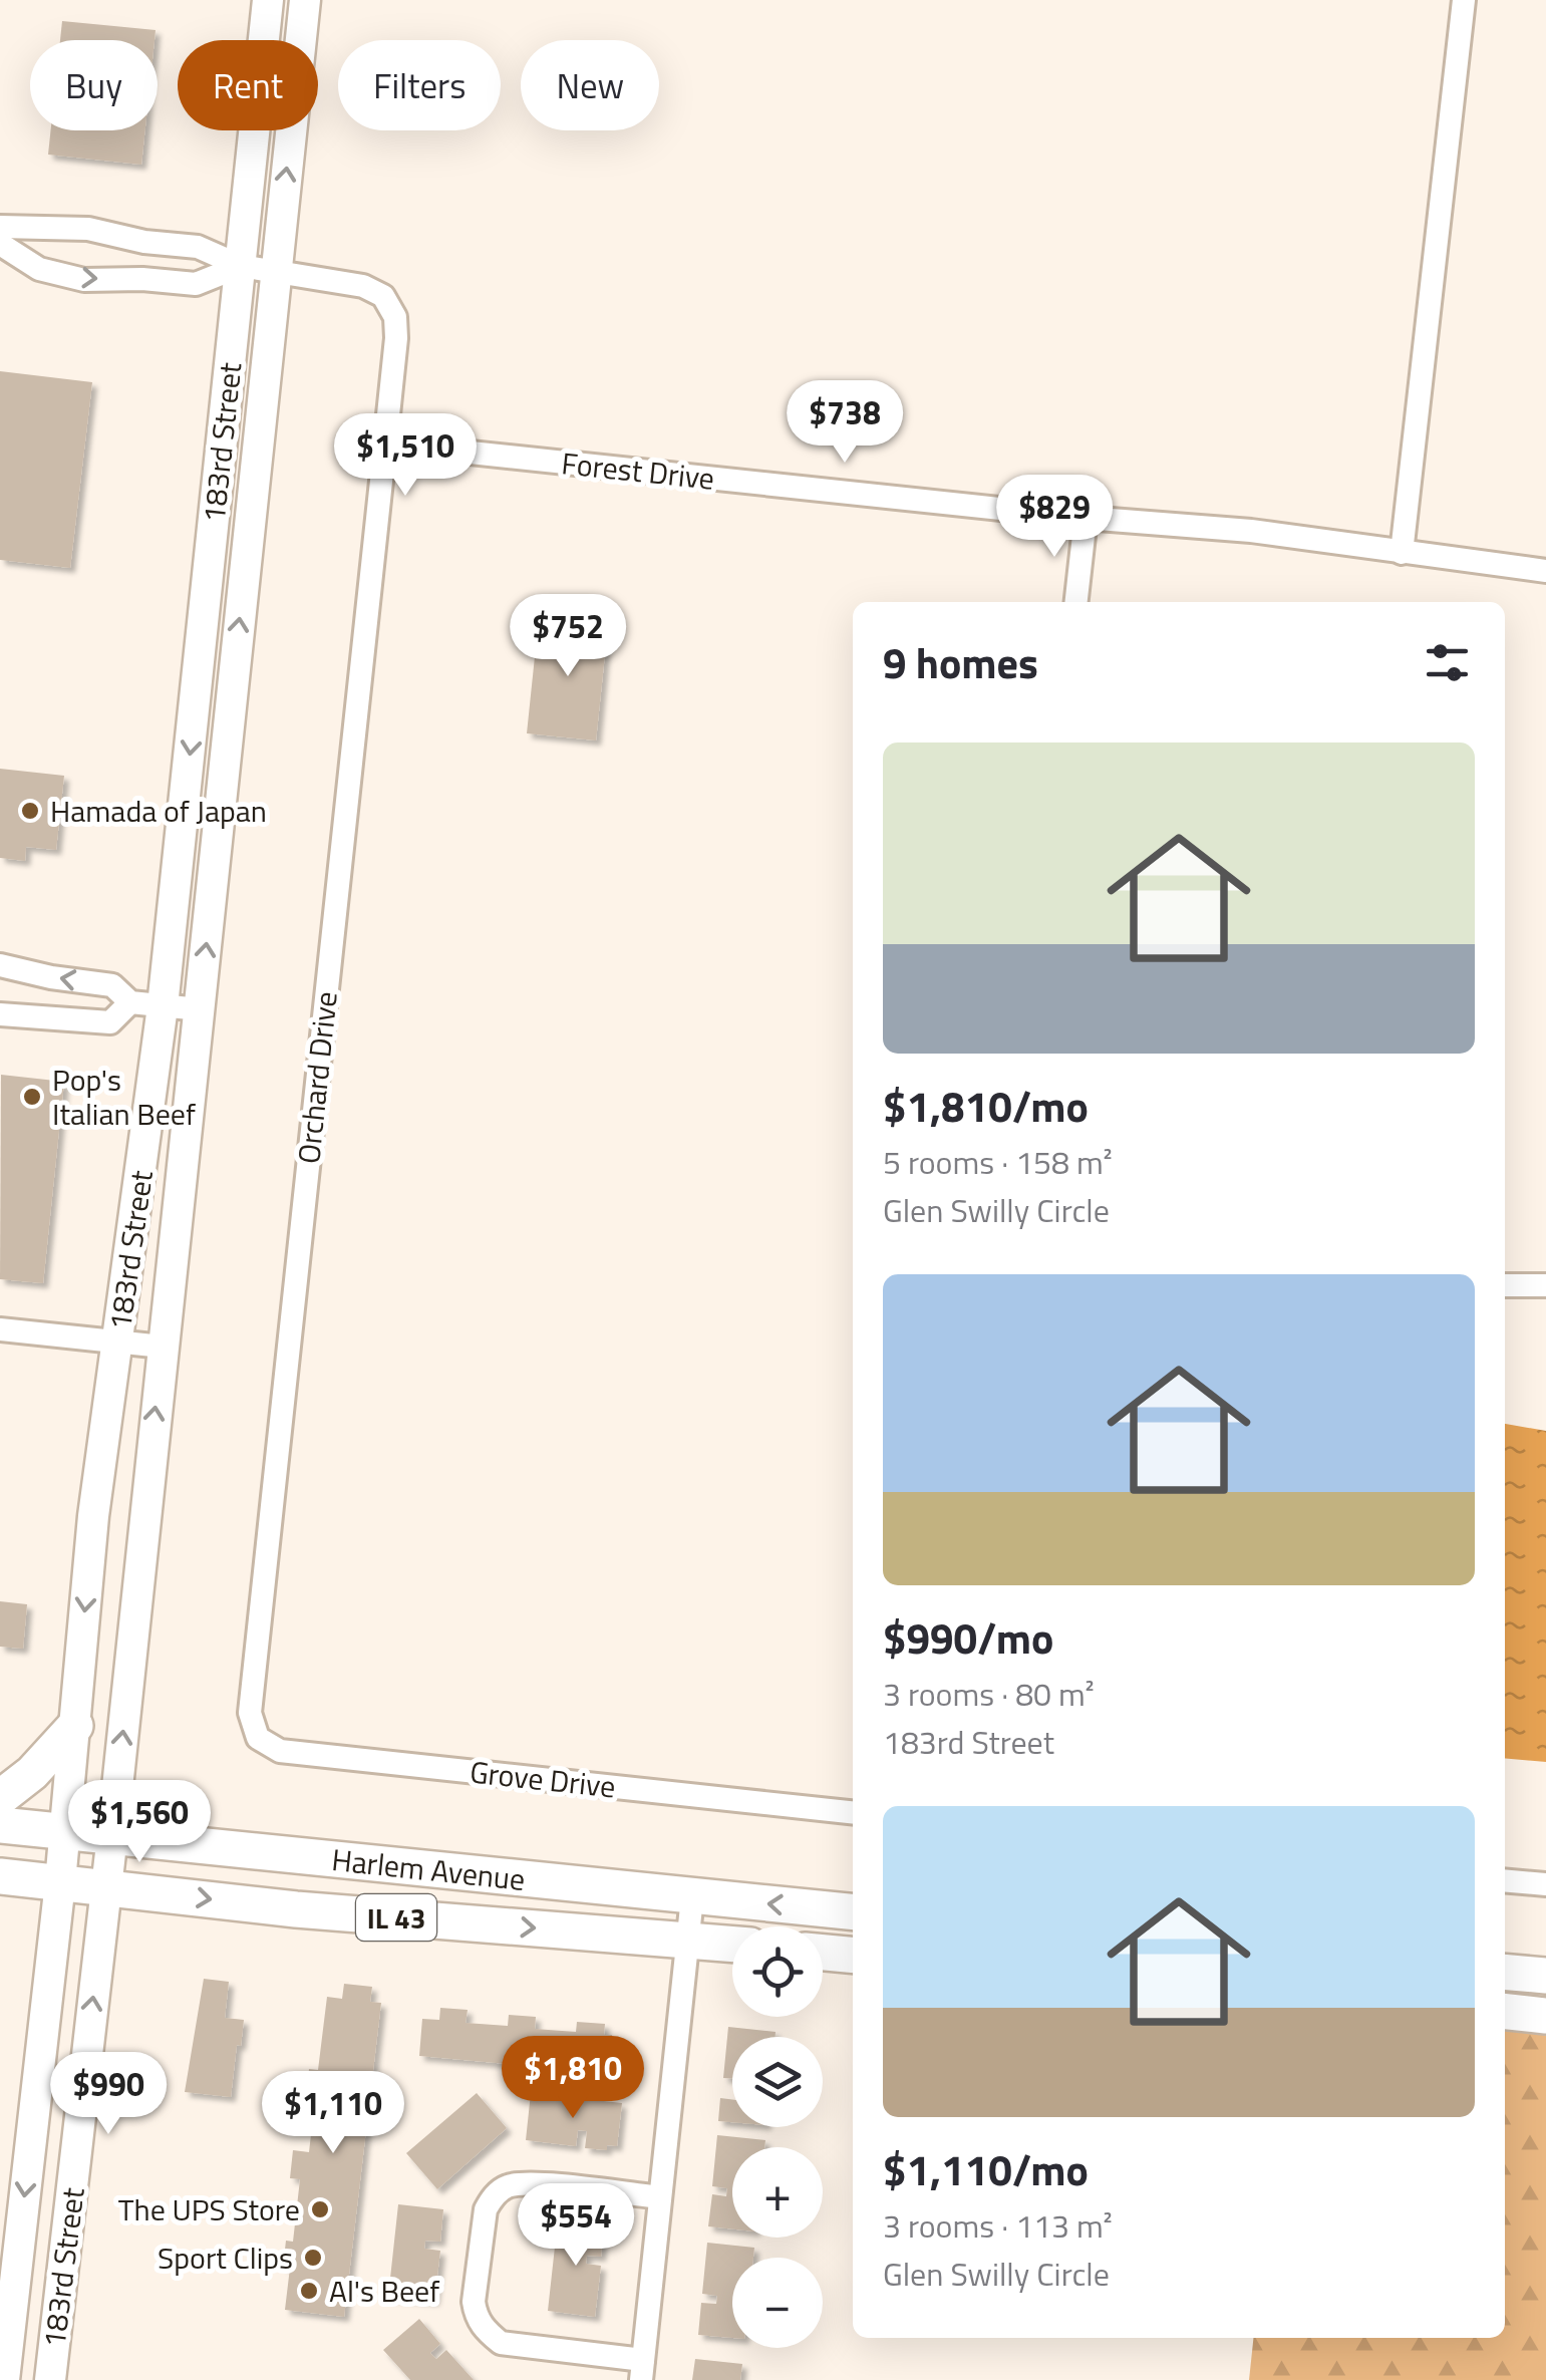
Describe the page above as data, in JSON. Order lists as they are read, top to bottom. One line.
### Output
{"streets":{"main road":["Harlem Avenue","IL 43"],"street":["183rd Street","Forest Drive","Orchard Drive","Grove Drive"]},"crossings":[["183rd Street","Harlem Avenue"],["Forest Drive","Orchard Drive"],["Orchard Drive","Grove Drive"]],"places":["Hamada of Japan","Pop's Italian Beef","The UPS Store","Sport Clips","Al's Beef"],"page":{"chip":["Buy","Rent","Filters","New"],"price":["$738","$1,510","$829","$752","$1,560","$1,810","$990","$1,110","$554"],"heading":"9 homes","list":[{"name":"$1,810/mo","note":"5 rooms · 158 m² · Glen Swilly Circle"},{"name":"$990/mo","note":"3 rooms · 80 m² · 183rd Street"},{"name":"$1,110/mo","note":"3 rooms · 113 m² · Glen Swilly Circle"}],"map_buttons":["+","−"]}}
